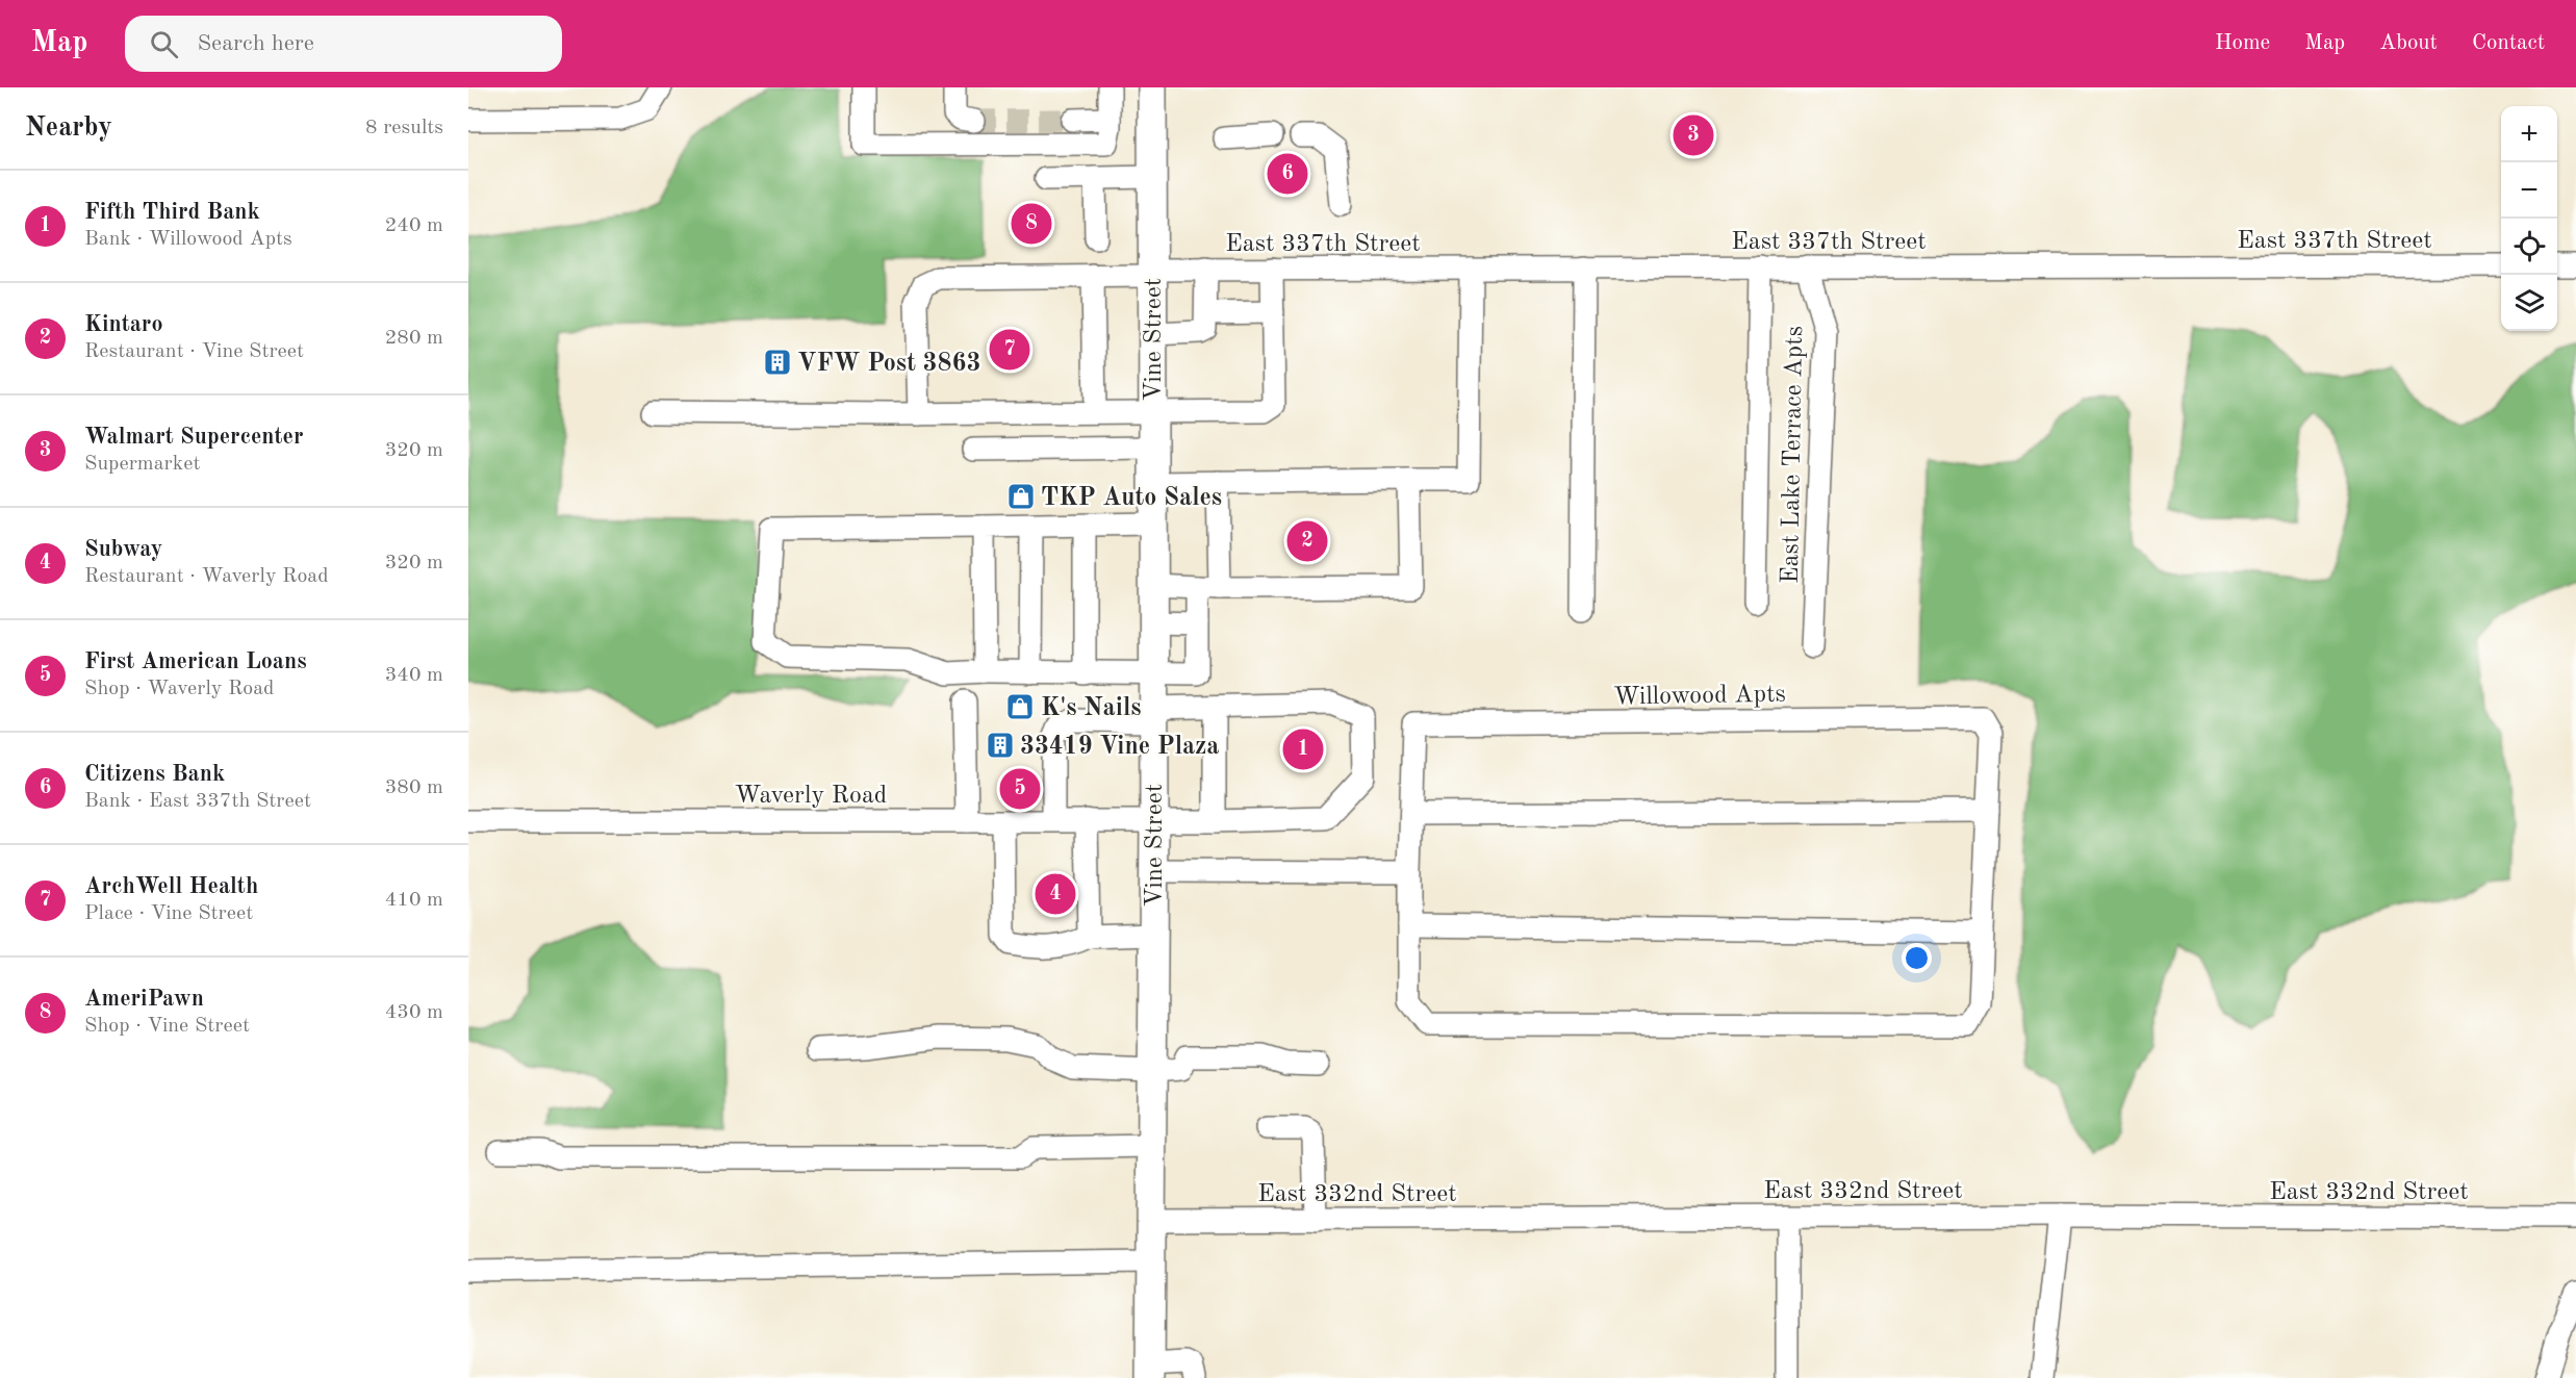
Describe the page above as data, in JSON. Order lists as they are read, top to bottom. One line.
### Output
{"streets":{"main road":["Vine Street"],"street":["East 337th Street","East Lake Terrace Apts","Willowood Apts","Waverly Road","East 332nd Street"]},"crossings":[["East 337th Street","Vine Street"],["East 337th Street","East Lake Terrace Apts"],["Vine Street","Waverly Road"],["Vine Street","East 332nd Street"]],"places":{"building":["VFW Post 3863","33419 Vine Plaza"],"shop":["TKP Auto Sales","K's Nails"]},"page":{"header":"Map","search":"Search here","nav":["Home","Map","About","Contact"],"heading":["Nearby","8 results"],"map_buttons":["+","−"],"pins":["3","6","8","7","2","1","5","4"],"list":[{"mark":"1","name":"Fifth Third Bank","note":"Bank · Willowood Apts","value":"240 m"},{"mark":"2","name":"Kintaro","note":"Restaurant · Vine Street","value":"280 m"},{"mark":"3","name":"Walmart Supercenter","note":"Supermarket","value":"320 m"},{"mark":"4","name":"Subway","note":"Restaurant · Waverly Road","value":"320 m"},{"mark":"5","name":"First American Loans","note":"Shop · Waverly Road","value":"340 m"},{"mark":"6","name":"Citizens Bank","note":"Bank · East 337th Street","value":"380 m"},{"mark":"7","name":"ArchWell Health","note":"Place · Vine Street","value":"410 m"},{"mark":"8","name":"AmeriPawn","note":"Shop · Vine Street","value":"430 m"}]}}
